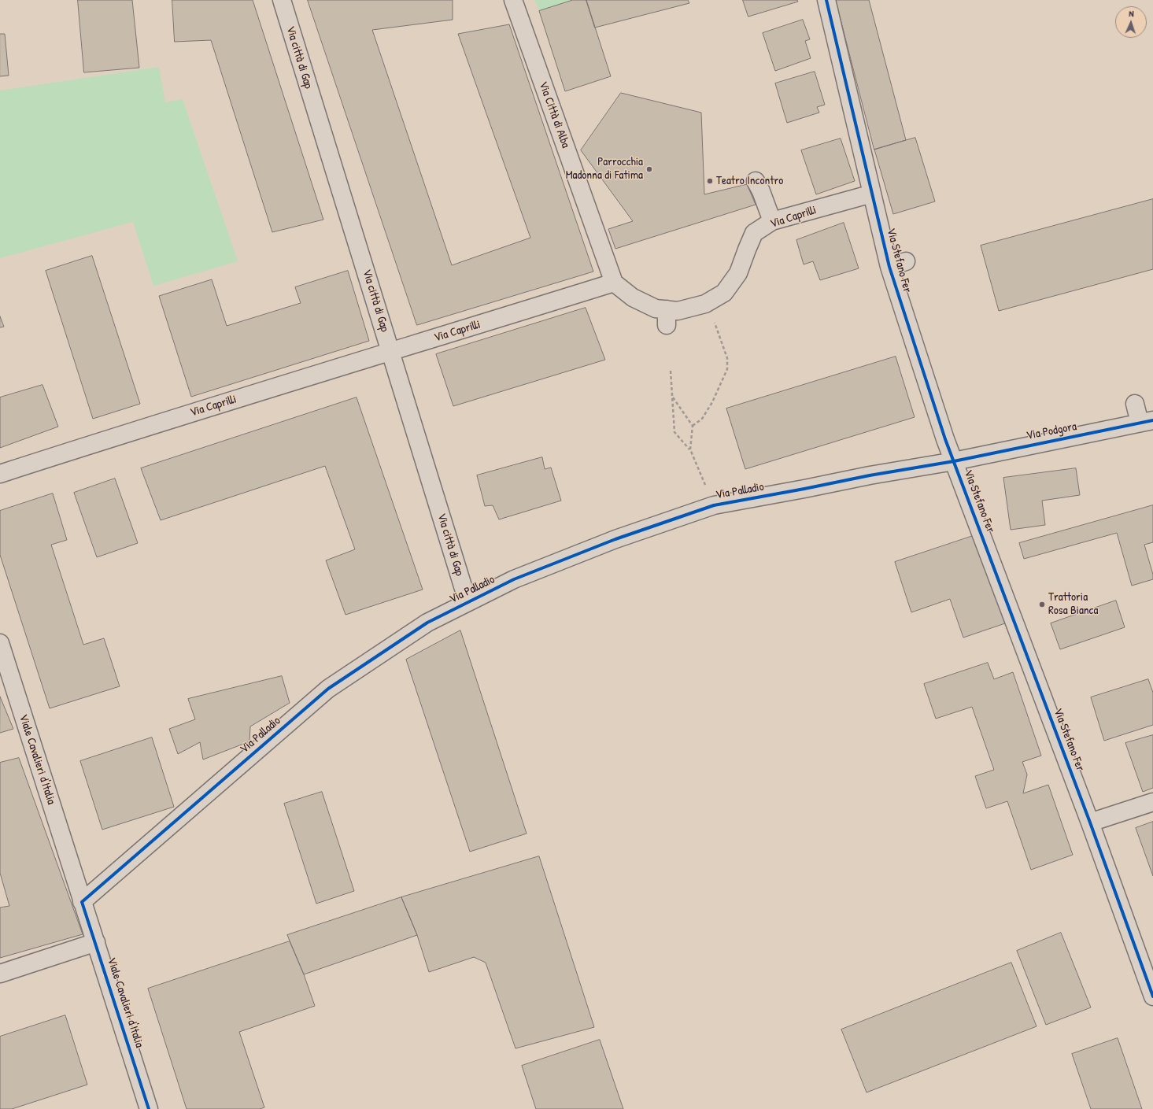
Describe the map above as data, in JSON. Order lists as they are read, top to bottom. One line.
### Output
{"streets":{"street":["Via città di Gap","Via Città di Alba","Via Caprilli","Via Stefano Fer","Via Podgora","Via Palladio","Viale Cavalieri d'Italia"]},"crossings":[["Via città di Gap","Via Caprilli"],["Via città di Gap","Via Palladio"],["Via Città di Alba","Via Caprilli"],["Via Caprilli","Via Stefano Fer"],["Via Stefano Fer","Via Podgora"],["Via Stefano Fer","Via Palladio"],["Via Podgora","Via Palladio"],["Via Palladio","Viale Cavalieri d'Italia"]],"places":["Parrocchia Madonna di Fatima","Teatro Incontro","Trattoria Rosa Bianca"],"north":"top"}
